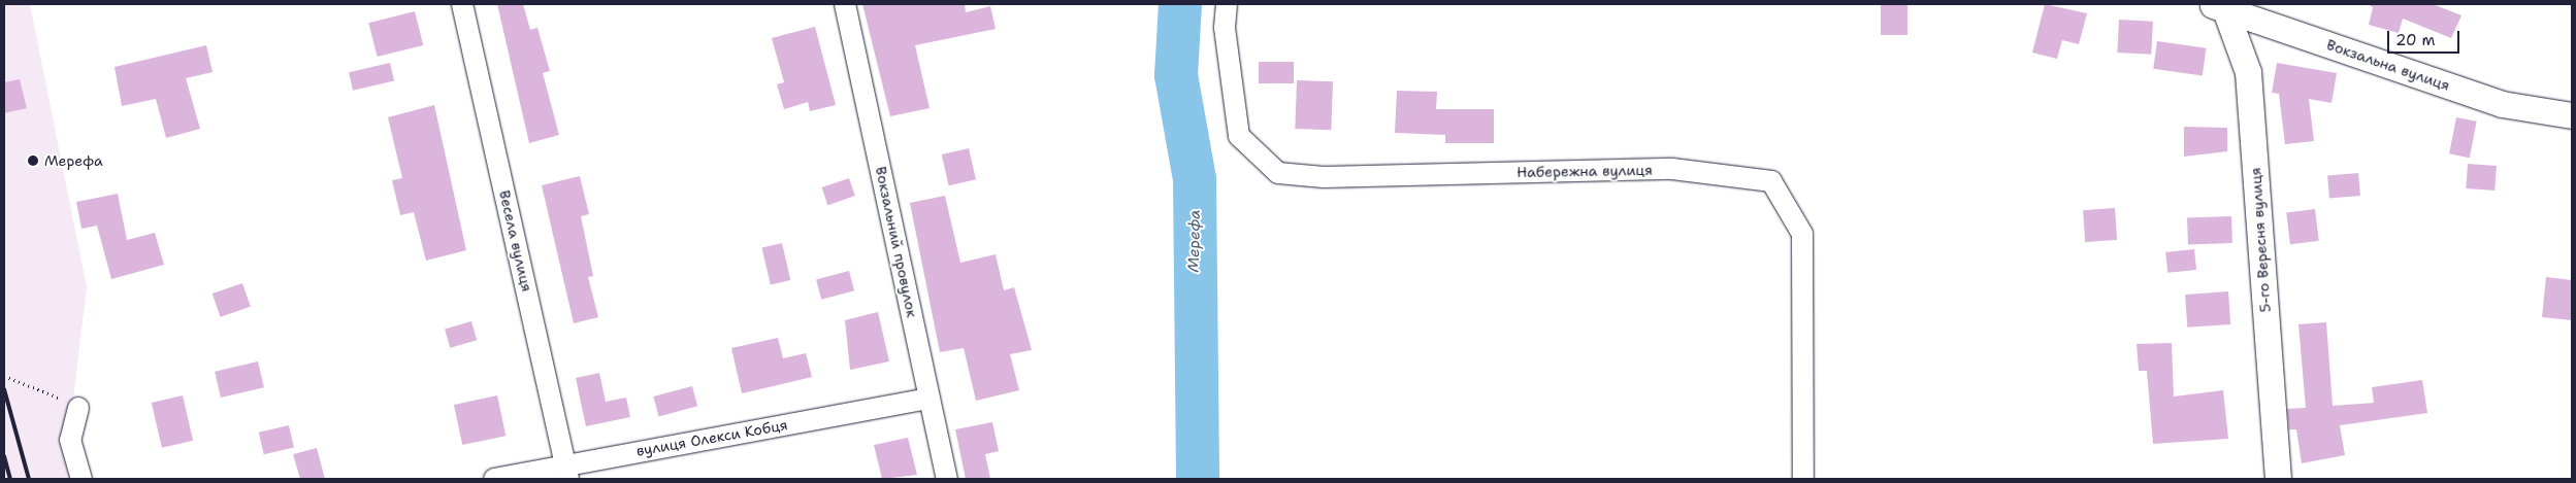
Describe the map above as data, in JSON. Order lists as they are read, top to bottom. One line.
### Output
{"streets":{"street":["Вокзальна вулиця","Набережна вулиця","5-го Вересня вулиця","Весела вулиця","Вокзальний провулок","вулиця Олекси Кобця"]},"crossings":[["Вокзальна вулиця","5-го Вересня вулиця"],["Весела вулиця","вулиця Олекси Кобця"],["Вокзальний провулок","вулиця Олекси Кобця"]],"water":["Мерефа"],"places":["Мерефа"],"scale_bar":"20 m"}
